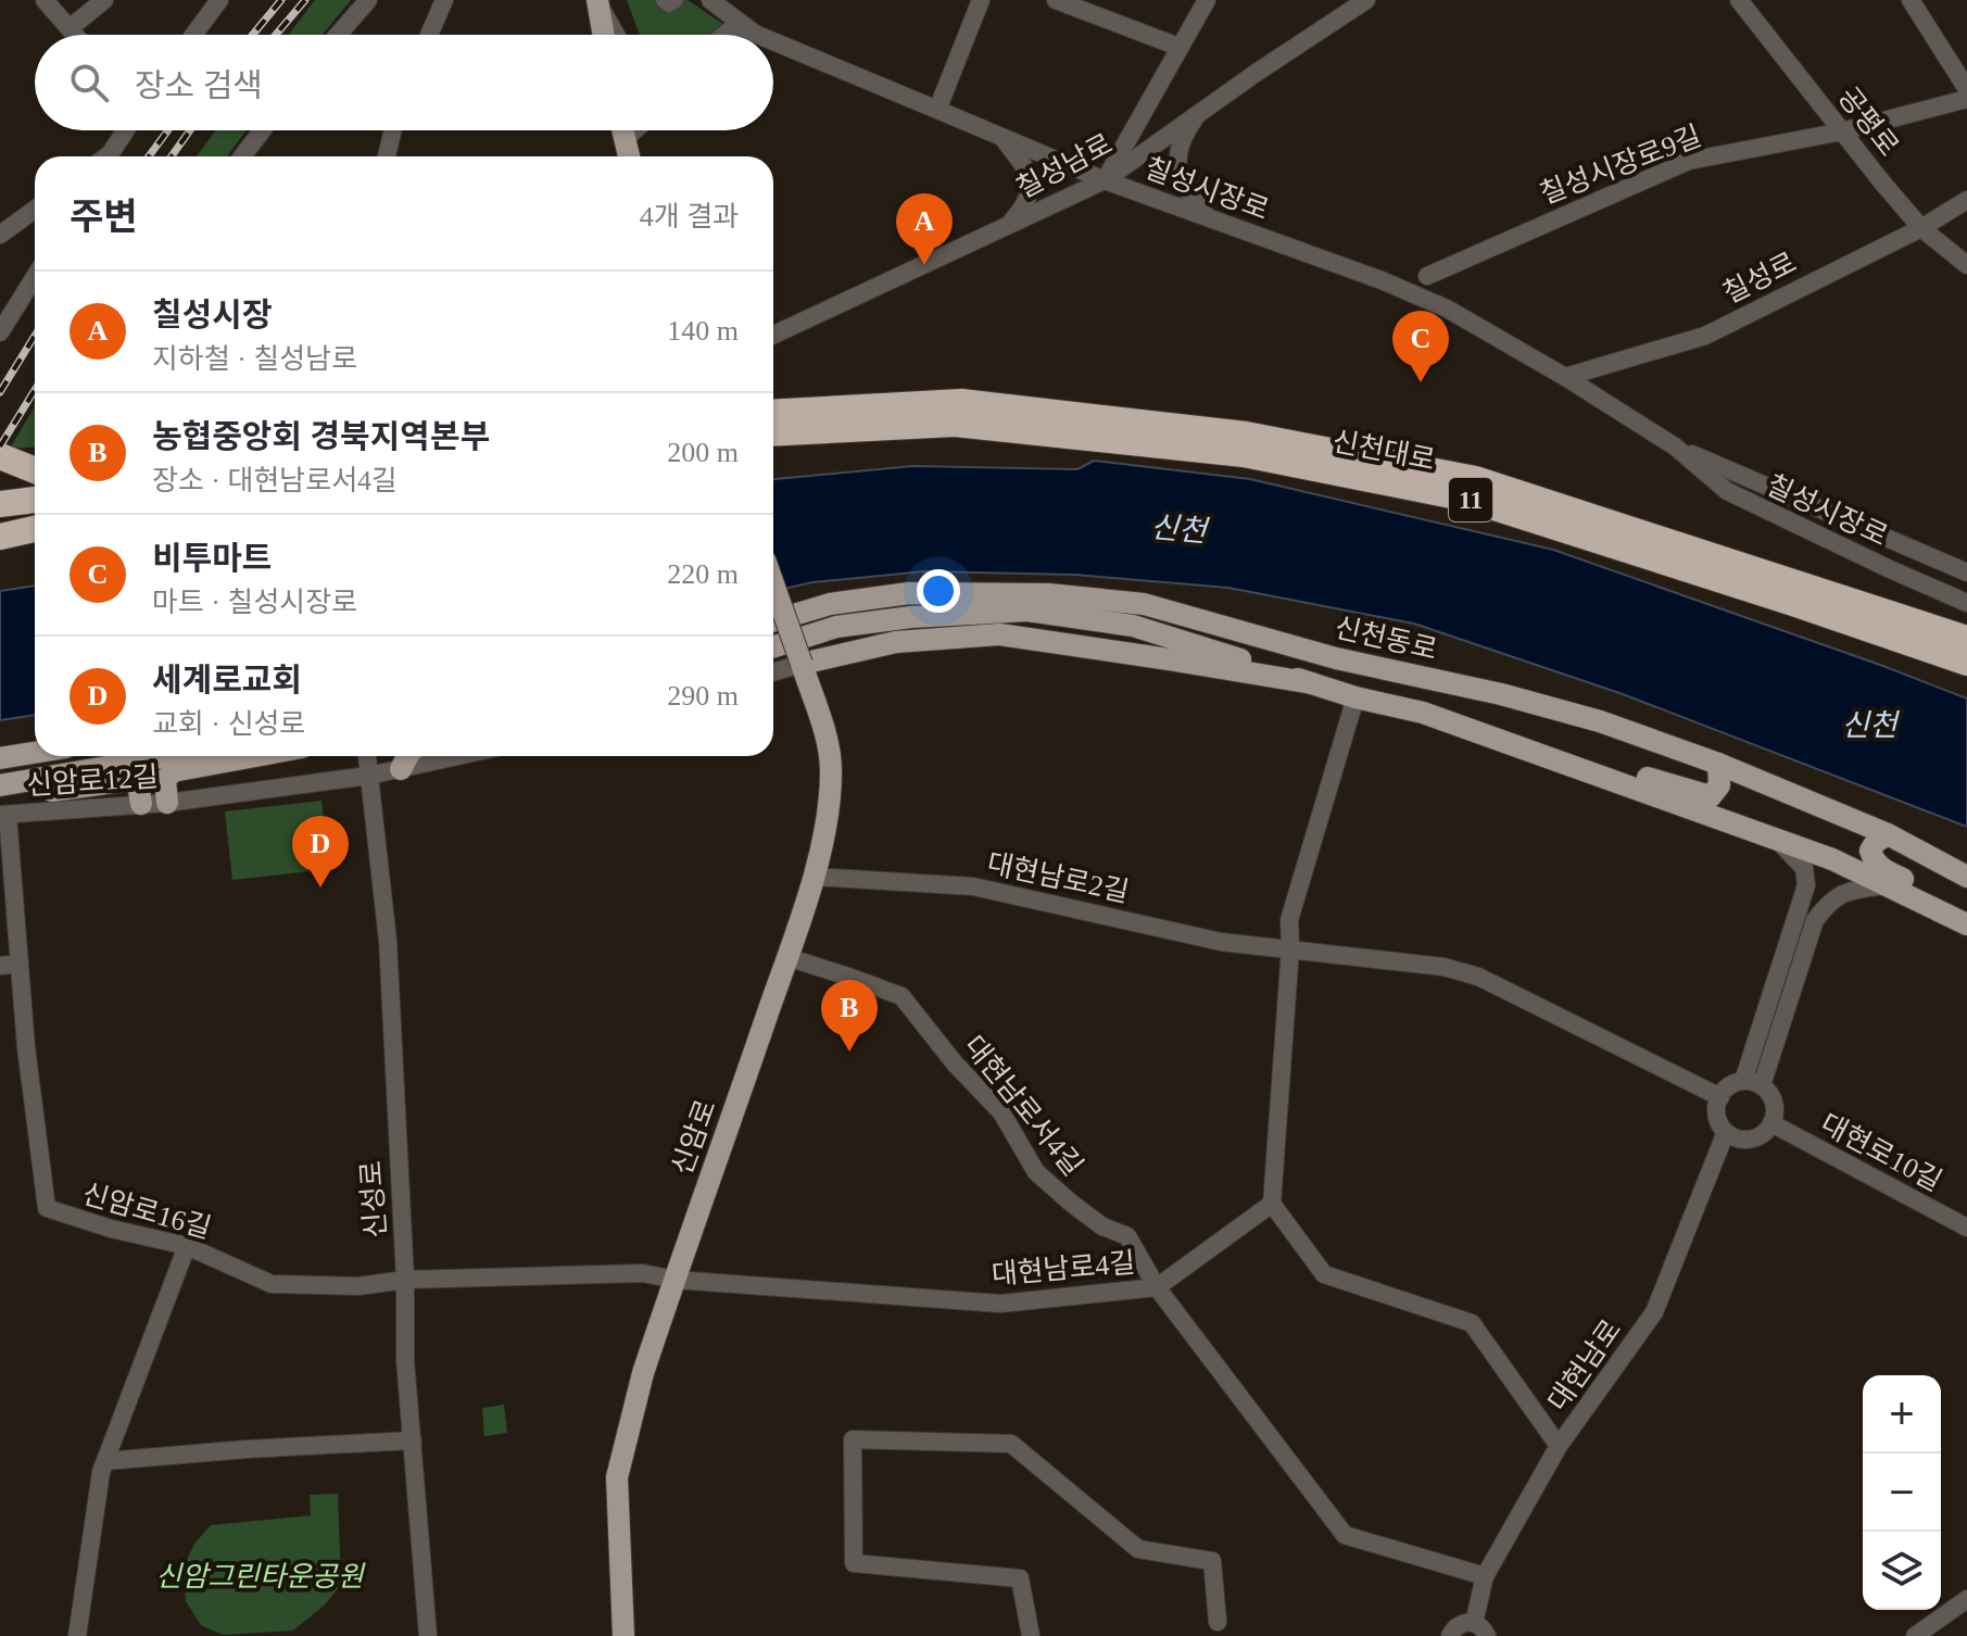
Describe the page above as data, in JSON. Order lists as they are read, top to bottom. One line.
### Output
{"streets":{"highway":["신천대로","11"],"main road":["신천동로","신암로"],"street":["공평로","칠성시장로9길","칠성남로","칠성시장로","칠성로","신암로12길","대현남로2길","대현남로서4길","대현로10길","신성로","신암로16길","대현남로4길","대현남로"]},"crossings":[["공평로","칠성시장로9길"],["공평로","칠성로"],["칠성시장로9길","칠성시장로"],["칠성남로","칠성시장로"],["칠성시장로","칠성로"],["신암로12길","신성로"],["대현남로2길","신암로"],["대현남로2길","대현로10길"],["대현남로2길","대현남로"],["대현남로서4길","신암로"],["대현남로서4길","대현남로4길"],["신암로","신암로16길"],["신암로","대현남로4길"],["대현로10길","대현남로"],["신성로","신암로16길"],["신암로16길","대현남로4길"],["대현남로4길","대현남로"]],"water":["신천"],"parks":["신암그린타운공원"],"page":{"search":"장소 검색","heading":["주변","4개 결과"],"pins":["A","C","D","B"],"list":[{"mark":"A","name":"칠성시장","note":"지하철 · 칠성남로","value":"140 m"},{"mark":"B","name":"농협중앙회 경북지역본부","note":"장소 · 대현남로서4길","value":"200 m"},{"mark":"C","name":"비투마트","note":"마트 · 칠성시장로","value":"220 m"},{"mark":"D","name":"세계로교회","note":"교회 · 신성로","value":"290 m"}],"map_buttons":["+","−"]}}
